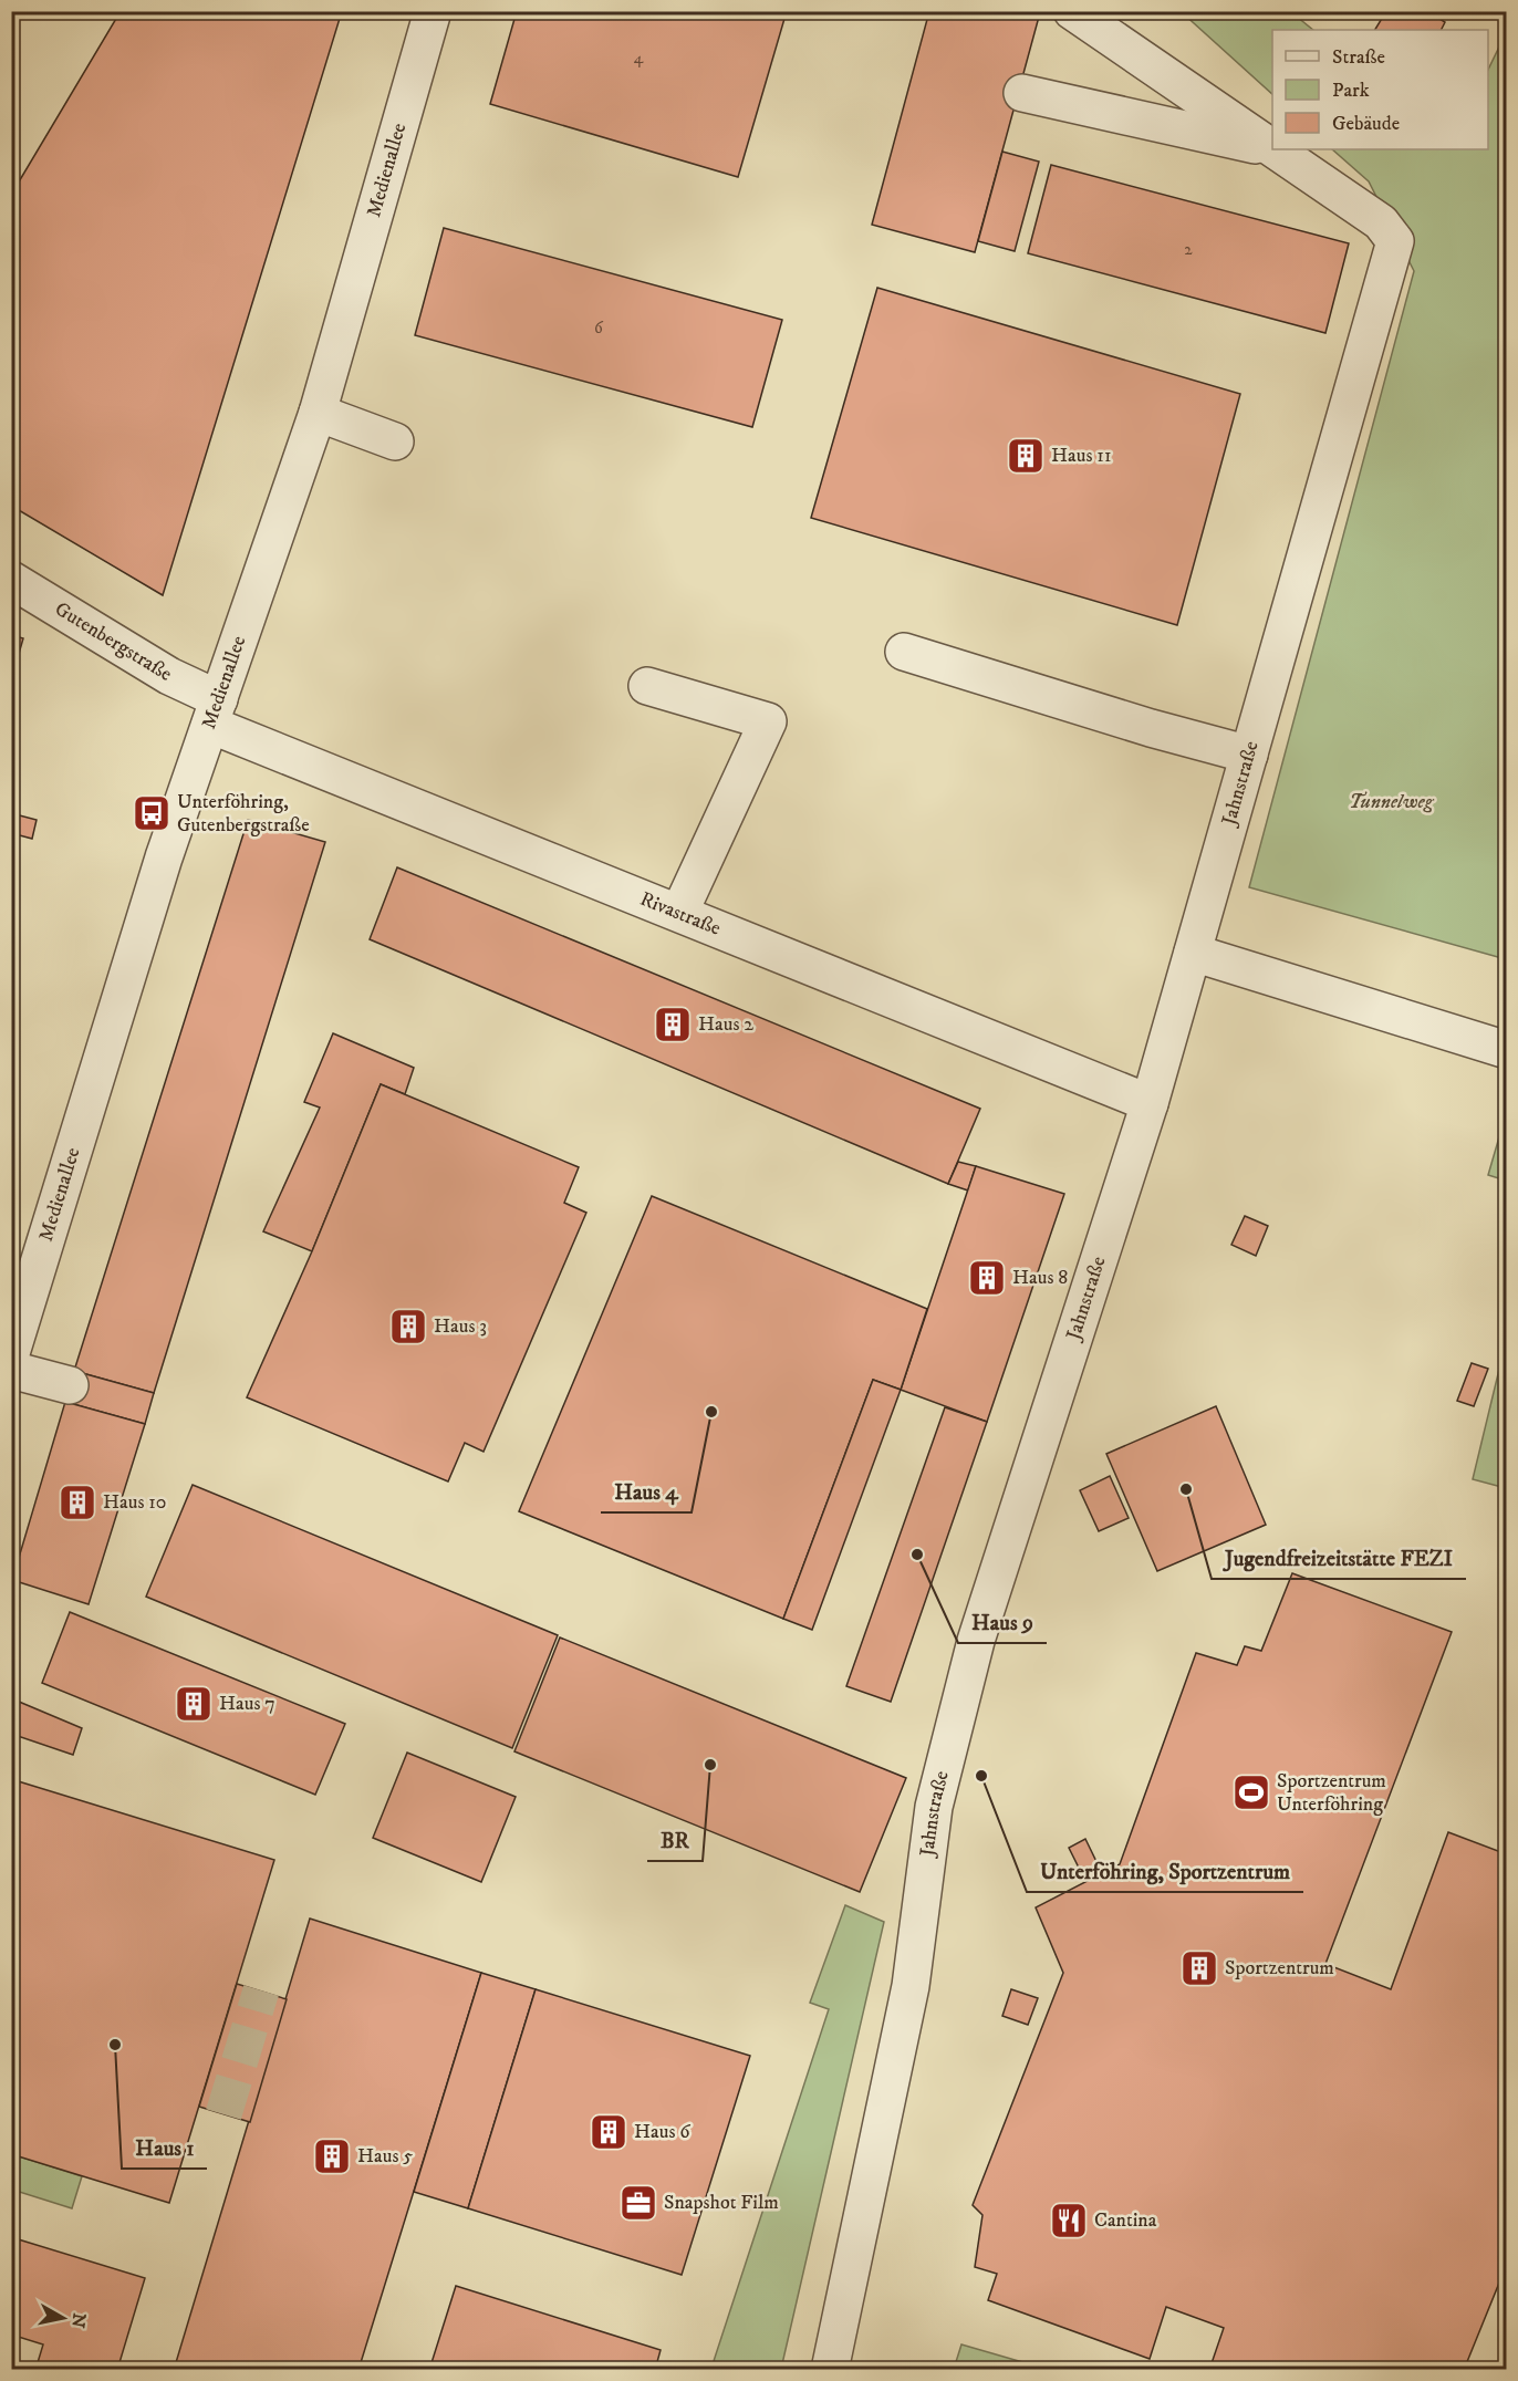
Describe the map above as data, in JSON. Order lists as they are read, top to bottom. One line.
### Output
{"streets":{"street":["Medienallee","Gutenbergstraße","Jahnstraße","Rivastraße"]},"crossings":[["Medienallee","Gutenbergstraße"],["Medienallee","Rivastraße"],["Gutenbergstraße","Rivastraße"],["Jahnstraße","Rivastraße"]],"parks":["Tunnelweg"],"places":{"building":["Haus 11","Haus 2","Haus 8","Haus 3","Haus 10","Haus 7","Sportzentrum","Haus 6","Haus 5"],"bus stop":["Unterföhring, Gutenbergstraße"],"other":["Haus 4","Jugendfreizeitstätte FEZI","Haus 9","BR","Unterföhring, Sportzentrum","Haus 1"],"sports":["Sportzentrum Unterföhring"],"office":["Snapshot Film"],"restaurant":["Cantina"]},"house_numbers":["4","2","6"],"legend":["Straße","Park","Gebäude"],"north":"right"}
